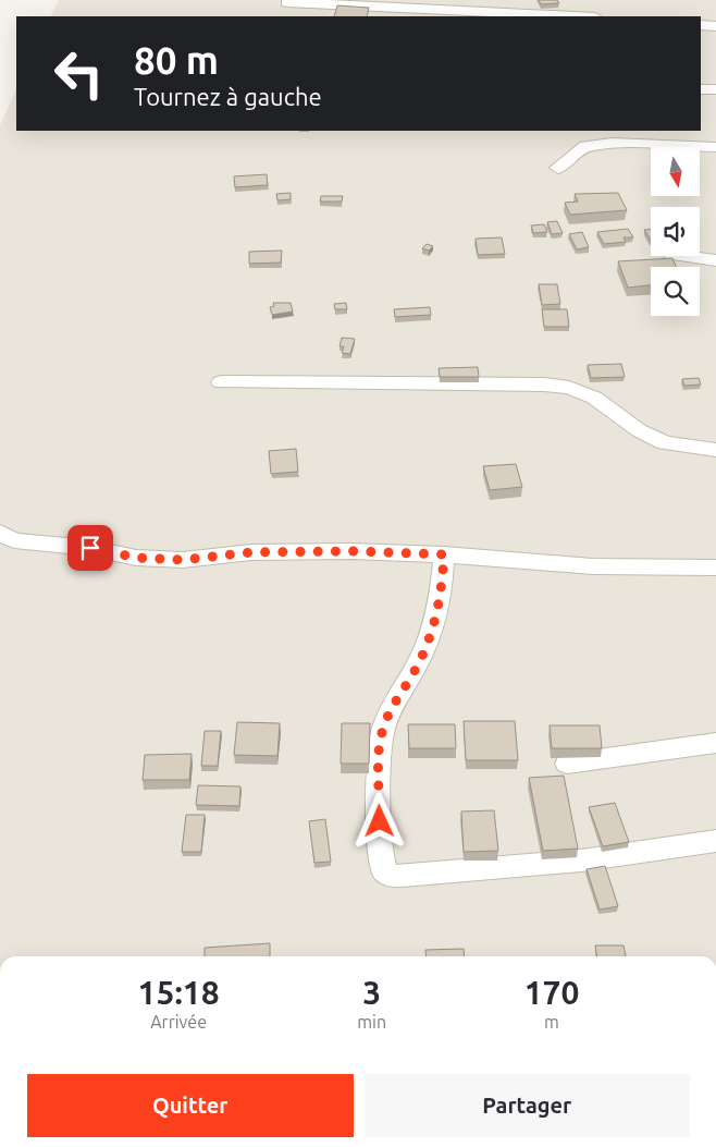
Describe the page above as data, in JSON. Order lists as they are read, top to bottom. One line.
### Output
{"north":"bottom","page":{"turn":["80 m","Tournez à gauche"],"eta":["15:18","Arrivée","3","min","170","m"],"buttons":["Quitter","Partager"]}}
